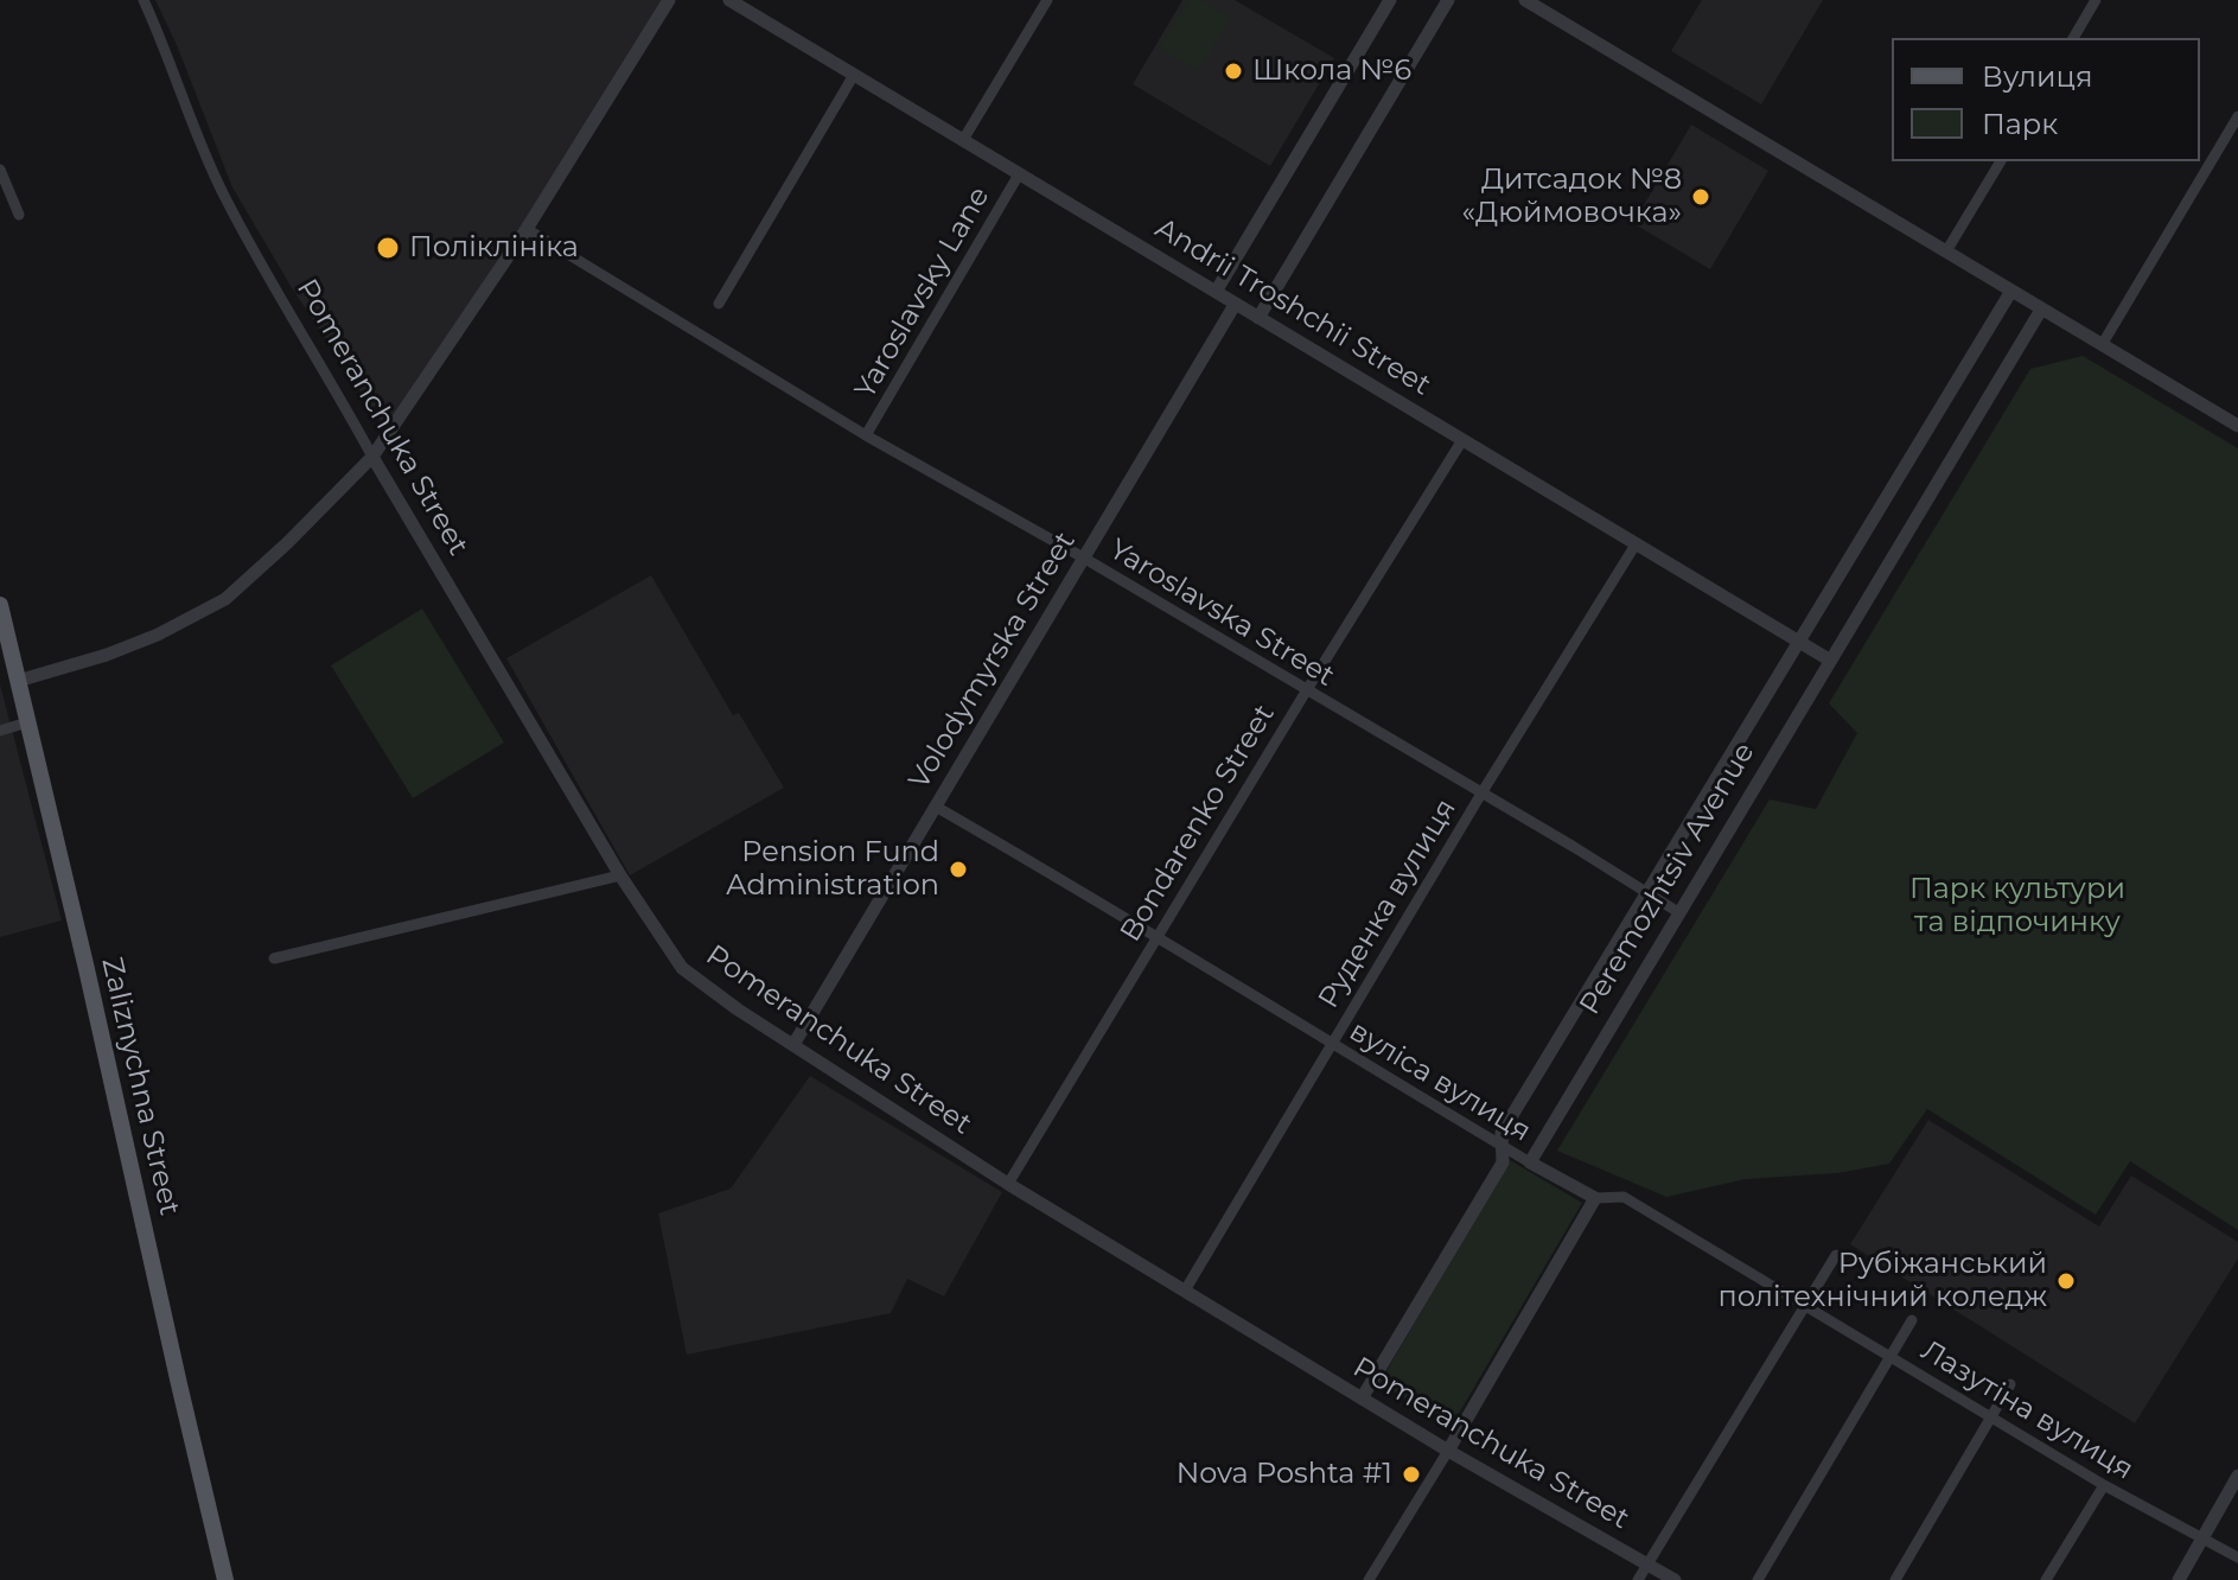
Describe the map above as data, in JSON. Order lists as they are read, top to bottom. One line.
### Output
{"streets":{"main road":["Zaliznychna Street"],"street":["Yaroslavsky Lane","Andrii Troshchii Street","Pomeranchuka Street","Yaroslavska Street","Volodymyrska Street","Bondarenko Street","Peremozhtsiv Avenue","Руденка вулиця","вуліса вулиця","Лазутіна вулиця"]},"crossings":[["Yaroslavsky Lane","Andrii Troshchii Street"],["Yaroslavsky Lane","Yaroslavska Street"],["Andrii Troshchii Street","Volodymyrska Street"],["Andrii Troshchii Street","Bondarenko Street"],["Andrii Troshchii Street","Peremozhtsiv Avenue"],["Andrii Troshchii Street","Руденка вулиця"],["Pomeranchuka Street","Volodymyrska Street"],["Pomeranchuka Street","Bondarenko Street"],["Pomeranchuka Street","Peremozhtsiv Avenue"],["Pomeranchuka Street","Руденка вулиця"],["Yaroslavska Street","Volodymyrska Street"],["Yaroslavska Street","Bondarenko Street"],["Yaroslavska Street","Peremozhtsiv Avenue"],["Yaroslavska Street","Руденка вулиця"],["Volodymyrska Street","вуліса вулиця"],["Bondarenko Street","вуліса вулиця"],["Peremozhtsiv Avenue","вуліса вулиця"],["Руденка вулиця","вуліса вулиця"]],"parks":["Парк культури та відпочинку"],"places":["Школа №6","Дитсадок №8 «Дюймовочка»","Поліклініка","Pension Fund Administration","Рубіжанський політехнічний коледж","Nova Poshta #1"],"legend":["Вулиця","Парк"]}
